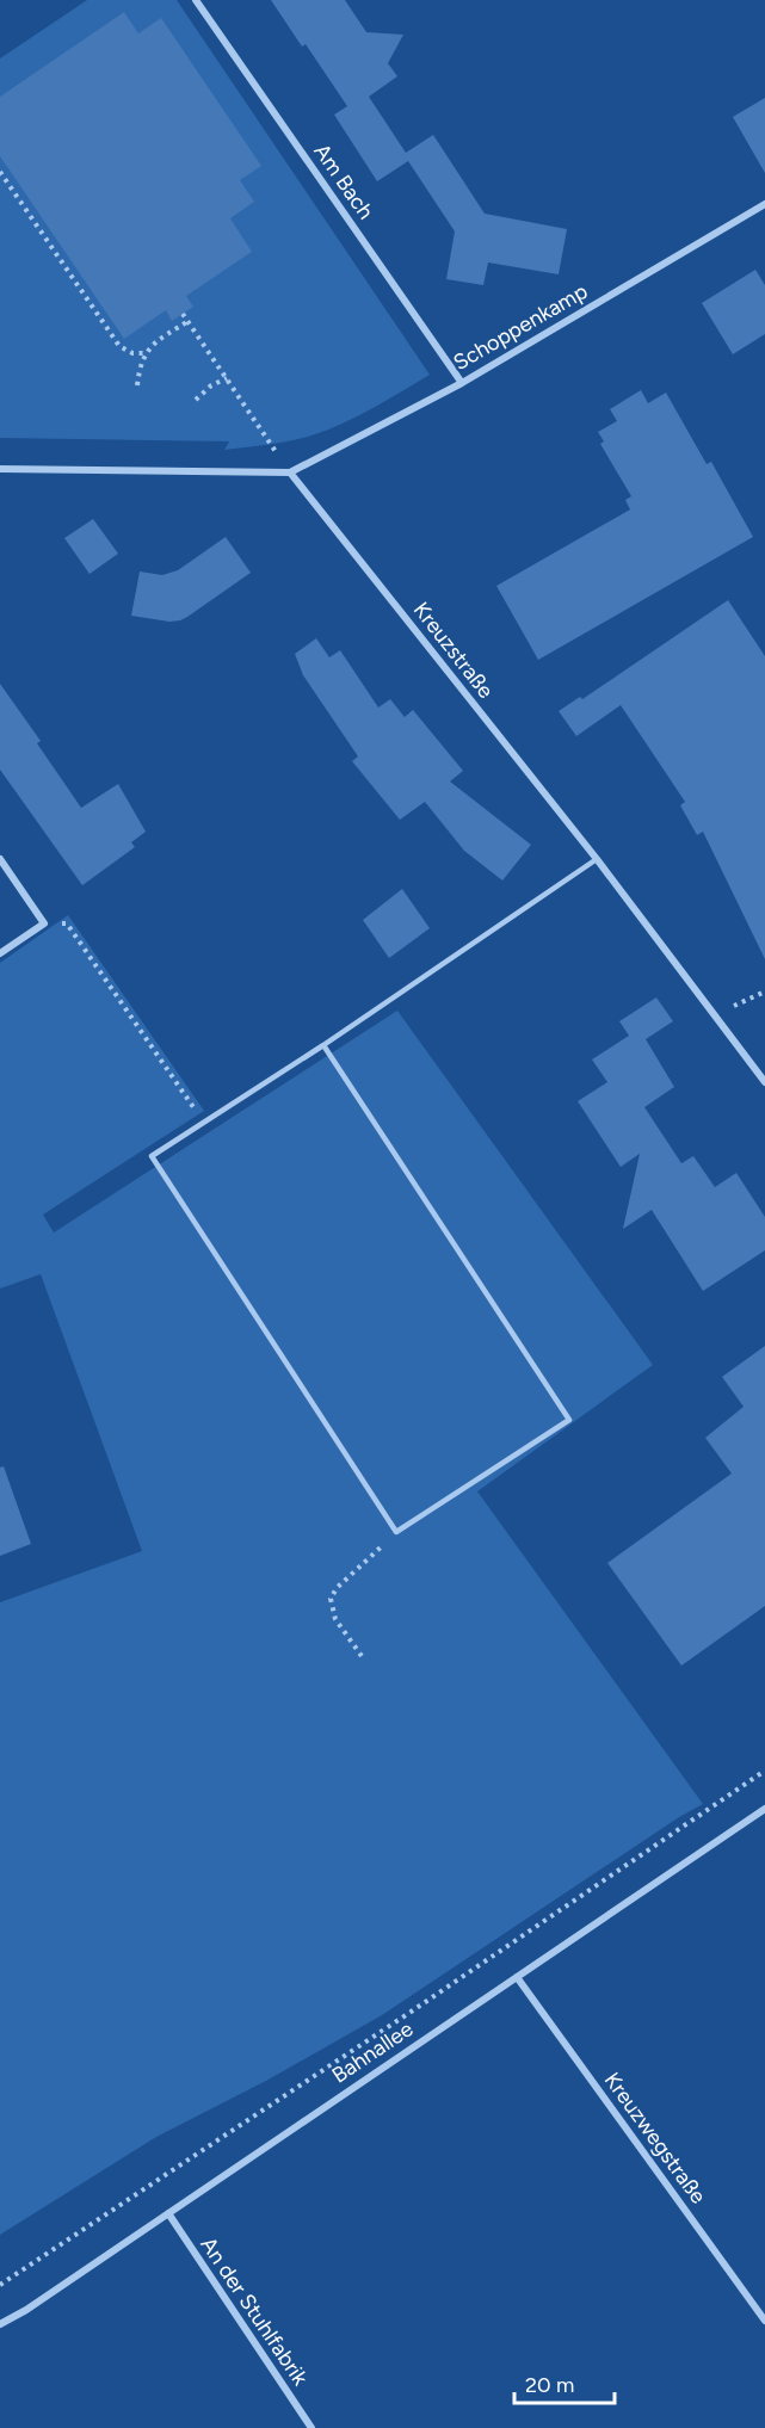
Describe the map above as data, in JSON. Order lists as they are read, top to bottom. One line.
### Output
{"streets":{"street":["Am Bach","Schoppenkamp","Kreuzstraße","Bahnallee","Kreuzwegstraße","An der Stuhlfabrik"]},"crossings":[["Am Bach","Schoppenkamp"],["Schoppenkamp","Kreuzstraße"],["Bahnallee","Kreuzwegstraße"],["Bahnallee","An der Stuhlfabrik"]],"scale_bar":"20 m"}
